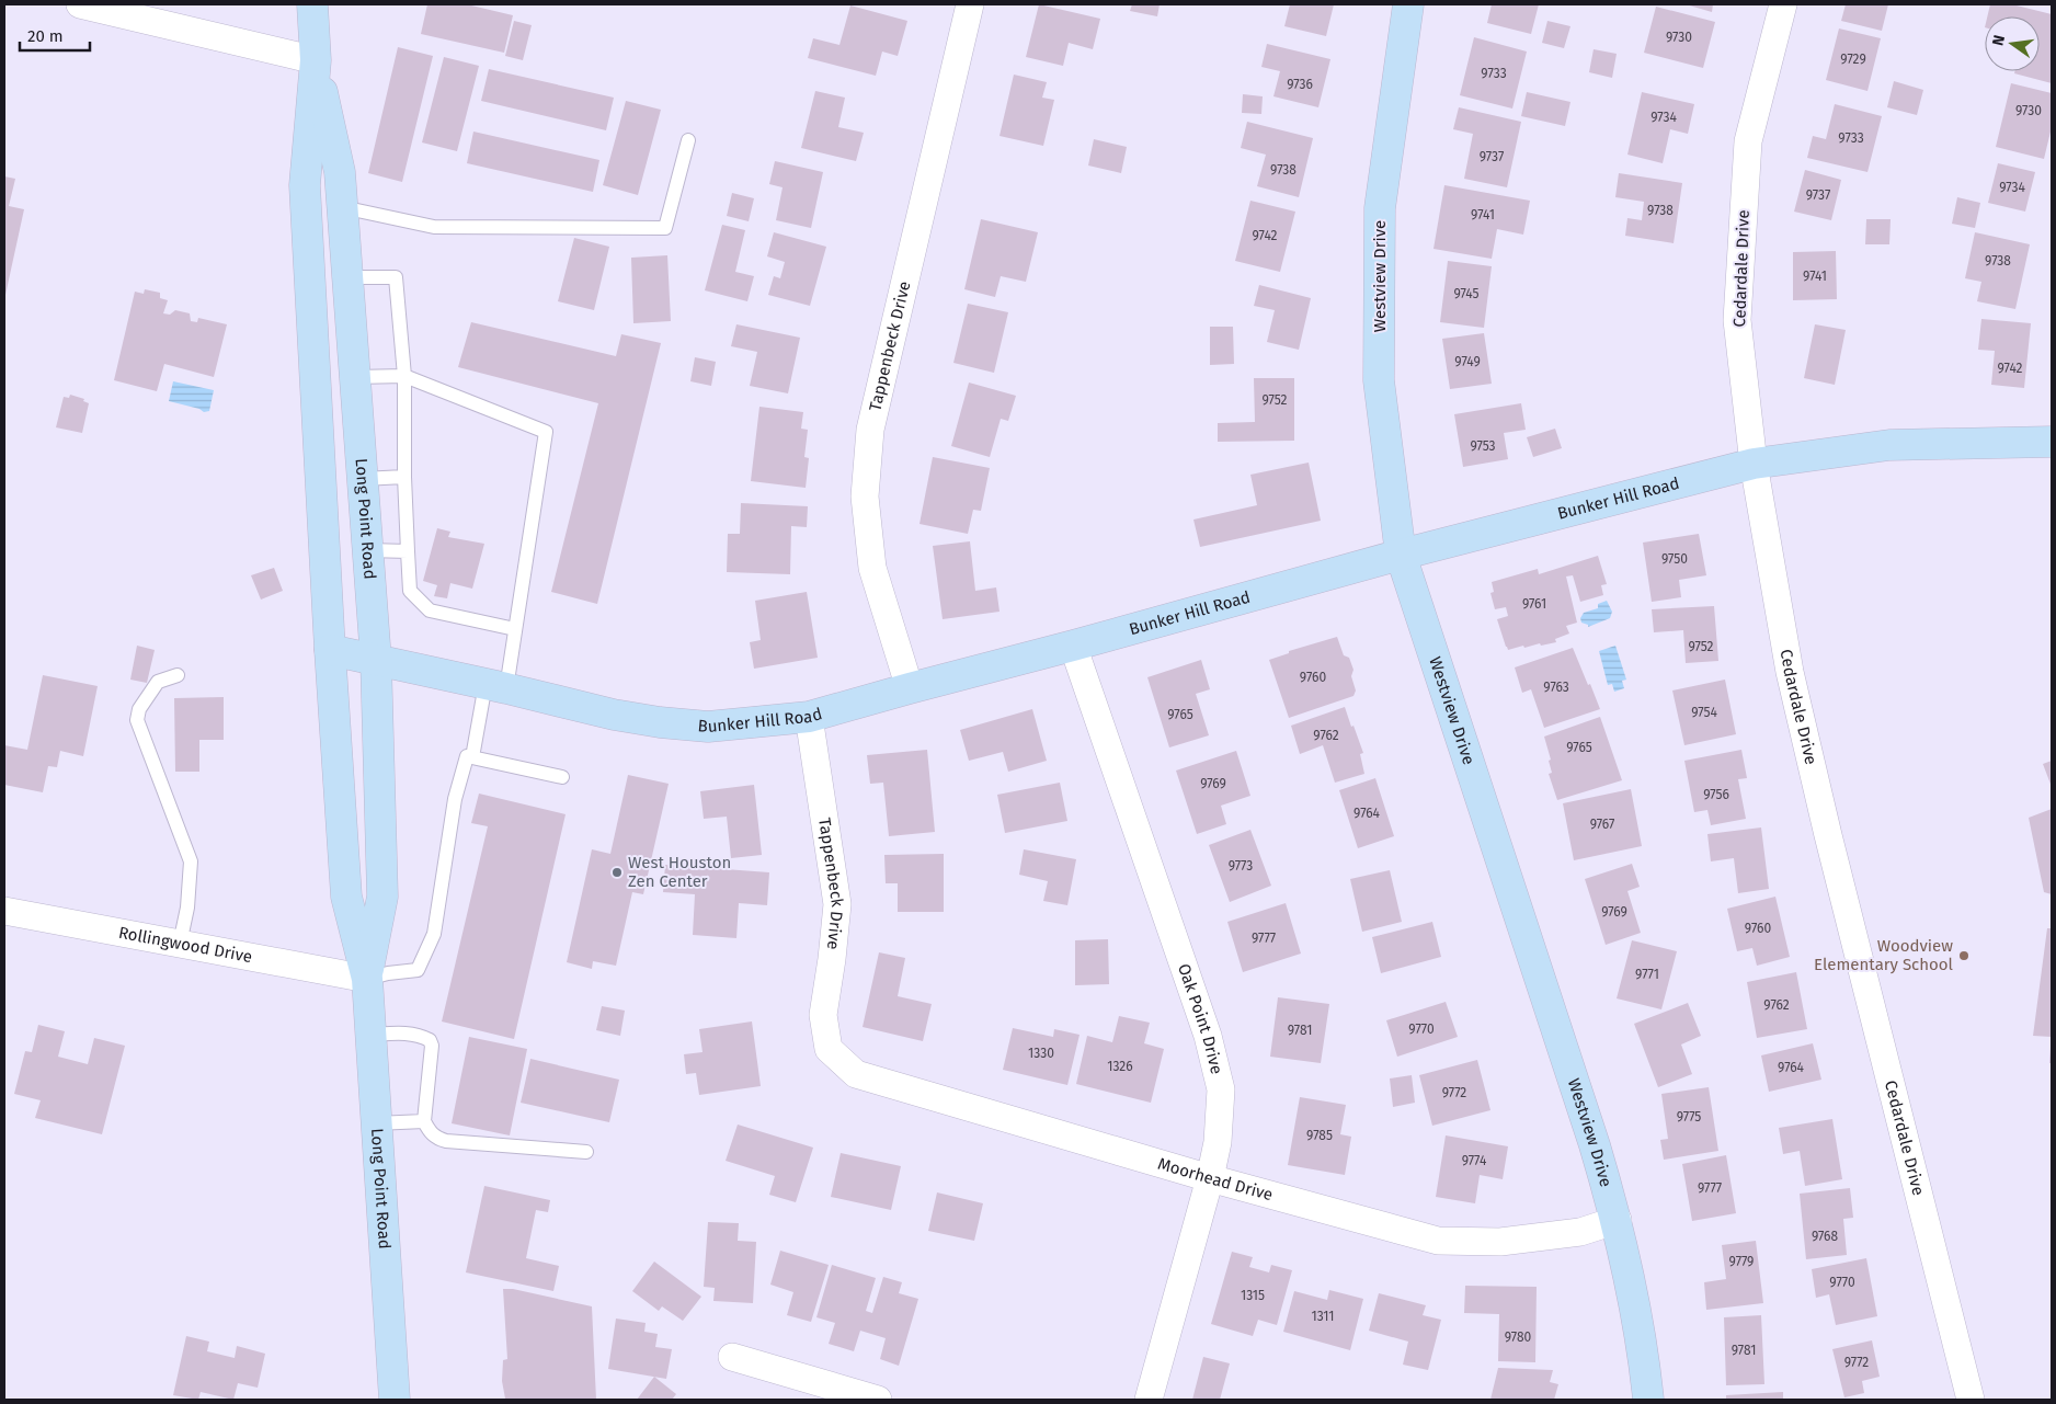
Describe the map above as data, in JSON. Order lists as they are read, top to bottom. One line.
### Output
{"streets":{"main road":["Westview Drive","Bunker Hill Road","Long Point Road"],"street":["Cedardale Drive","Tappenbeck Drive","Rollingwood Drive","Oak Point Drive","Moorhead Drive"]},"crossings":[["Cedardale Drive","Bunker Hill Road"],["Westview Drive","Bunker Hill Road"],["Westview Drive","Moorhead Drive"],["Tappenbeck Drive","Bunker Hill Road"],["Tappenbeck Drive","Moorhead Drive"],["Bunker Hill Road","Long Point Road"],["Bunker Hill Road","Oak Point Drive"],["Long Point Road","Rollingwood Drive"],["Oak Point Drive","Moorhead Drive"]],"places":["West Houston Zen Center","Woodview Elementary School"],"house_numbers":["9730","9729","9733","9736","9730","9734","9733","9737","9738","9734","9737","9738","9741","9742","9738","9741","9745","9749","9742","9752","9753","9750","9761","9752","9760","9763","9754","9765","9762","9765","9769","9756","9764","9767","9773","9769","9760","9777","9771","9762","9770","9781","1330","1326","9764","9772","9775","9785","9774","9777","9768","9779","9770","1315","1311","9780","9781","9772"],"scale_bar":"20 m","north":"left"}
